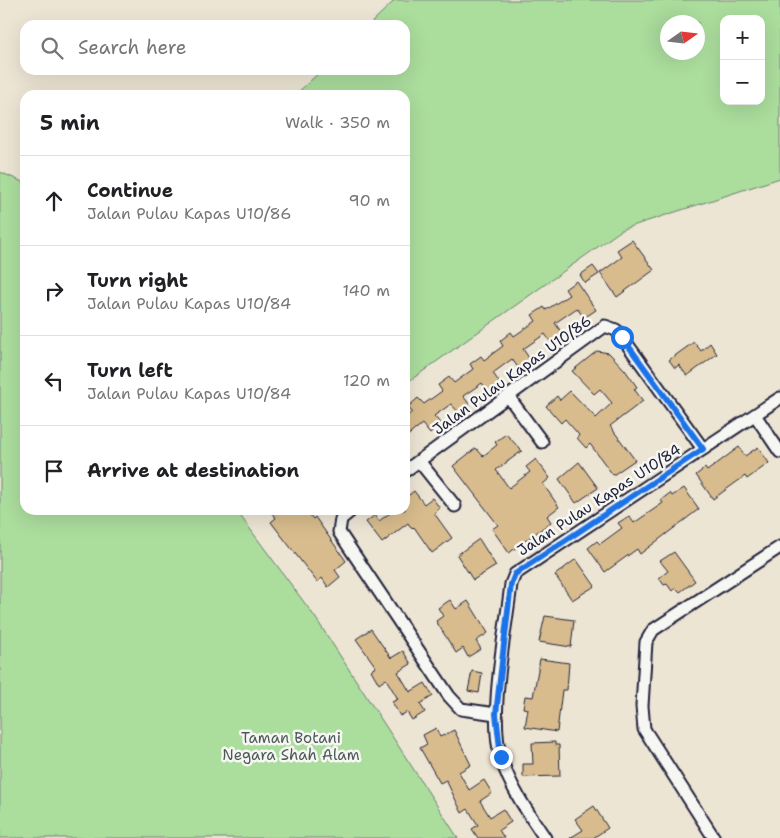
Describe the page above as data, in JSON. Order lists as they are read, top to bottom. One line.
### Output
{"streets":{"street":["Jalan Pulau Kapas U10/86","Jalan Pulau Kapas U10/84"]},"crossings":[["Jalan Pulau Kapas U10/86","Jalan Pulau Kapas U10/84"]],"parks":["Taman Botani Negara Shah Alam"],"north":"right","page":{"map_buttons":["+","−"],"search":"Search here","heading":["5 min","Walk · 350 m"],"list":[["Continue","Jalan Pulau Kapas U10/86","90 m"],["Turn right","Jalan Pulau Kapas U10/84","140 m"],["Turn left","Jalan Pulau Kapas U10/84","120 m"],"Arrive at destination"]}}
